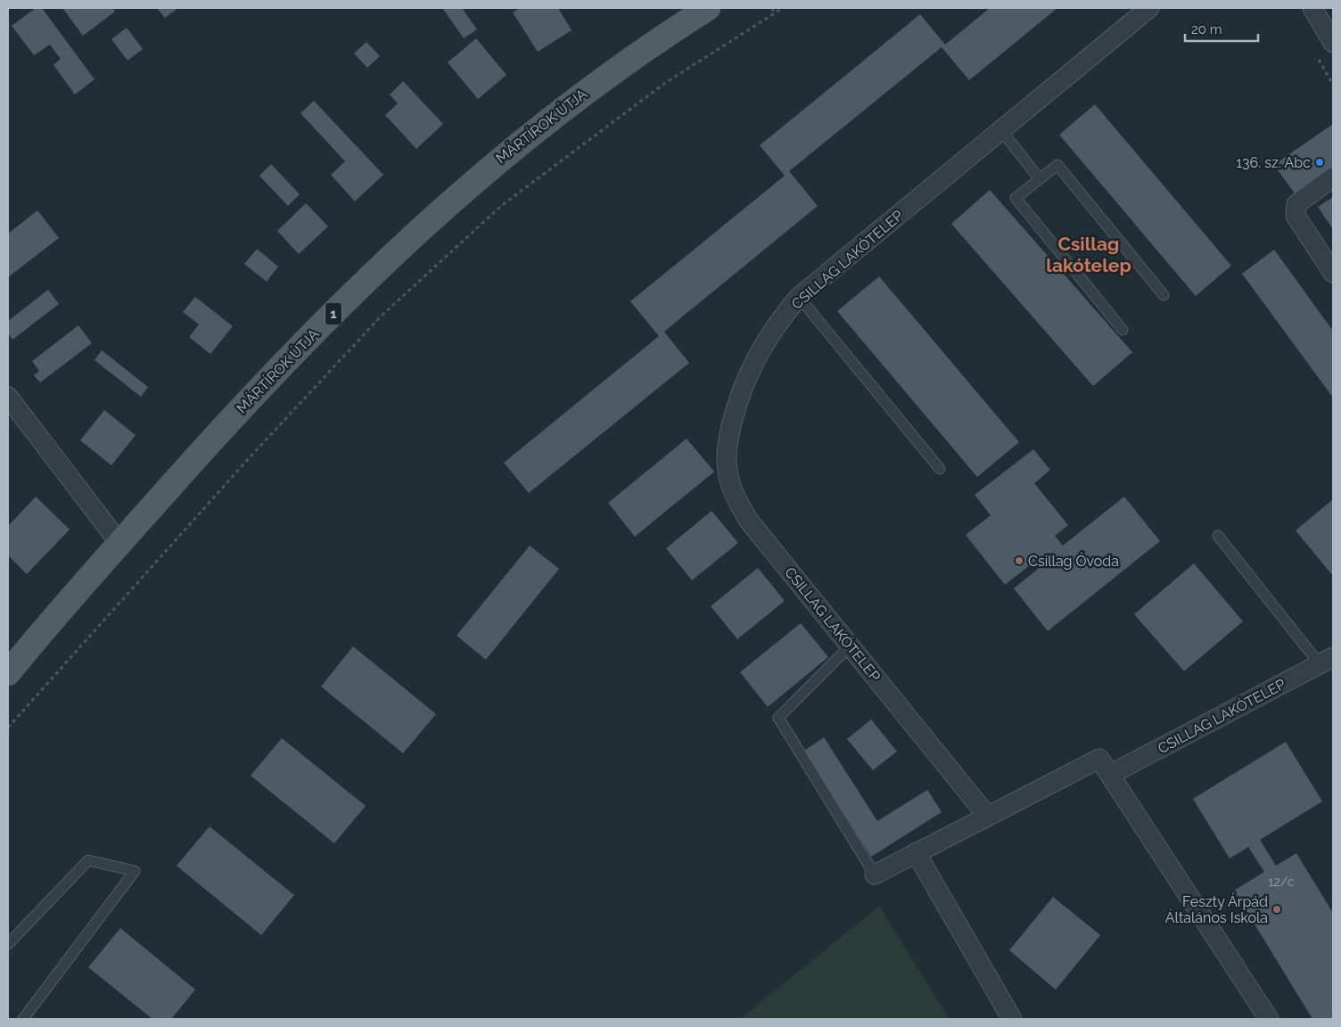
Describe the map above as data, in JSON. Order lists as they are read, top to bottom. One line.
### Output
{"streets":{"main road":["MÁRTÍROK ÚTJA","1"],"street":["CSILLAG LAKÓTELEP"]},"districts":["Csillag lakótelep"],"places":["136. sz. Abc","Csillag Óvoda","Feszty Árpád Általános Iskola"],"house_numbers":["12/c"],"scale_bar":"20 m"}
